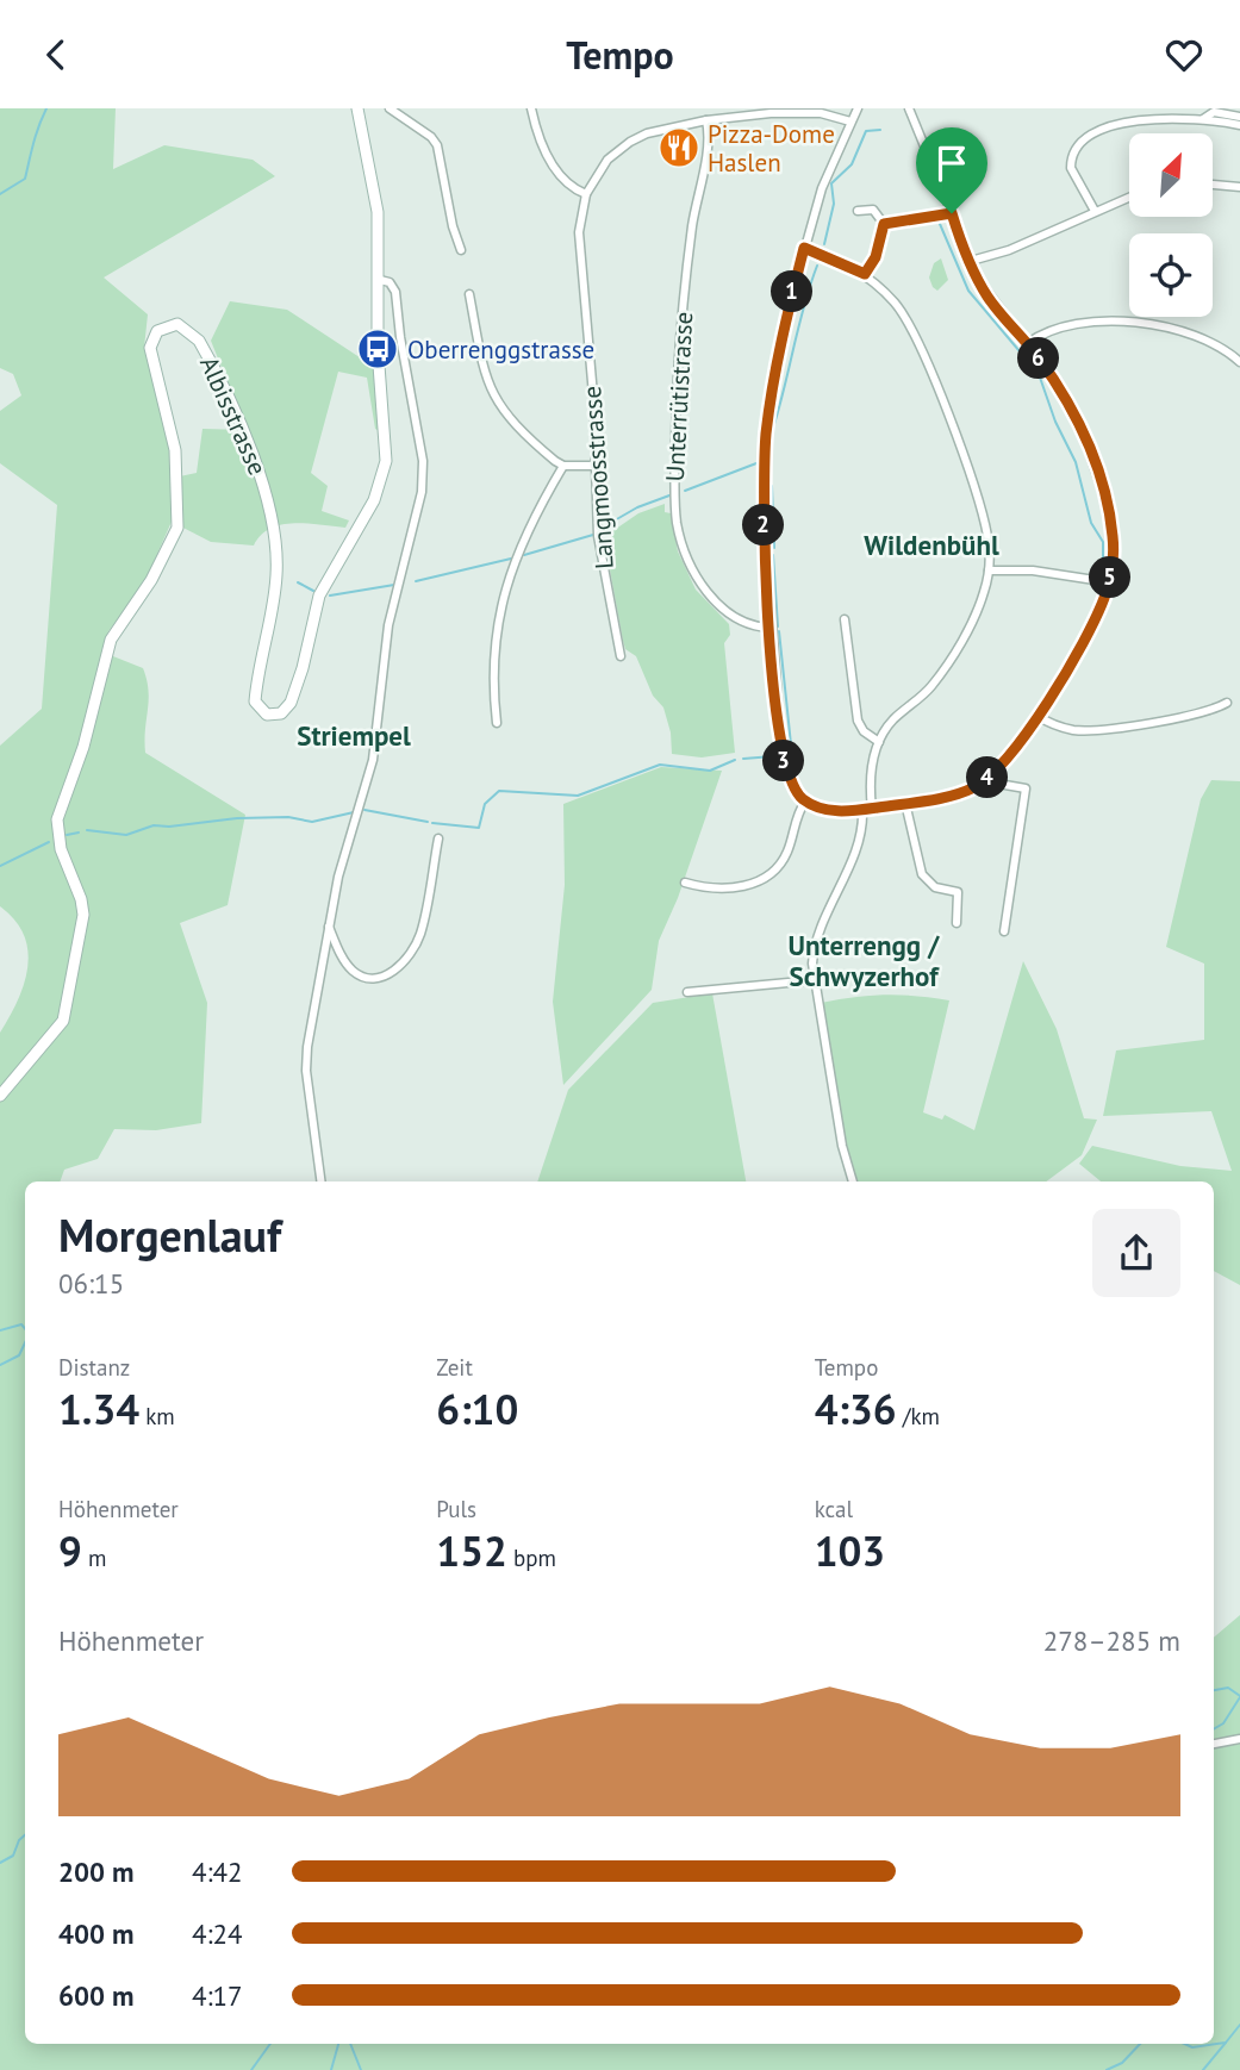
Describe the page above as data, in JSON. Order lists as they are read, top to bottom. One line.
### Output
{"streets":{"main road":["Albisstrasse"],"street":["Unterrütistrasse","Langmoosstrasse"]},"crossings":[["Unterrütistrasse","Langmoosstrasse"]],"districts":["Wildenbühl","Striempel","Unterrengg / Schwyzerhof"],"places":{"restaurant":["Pizza-Dome Haslen"],"bus stop":["Oberrenggstrasse"]},"north":"top right","page":{"header":"Tempo","pins":["1","6","2","5","3","4"],"heading":["Morgenlauf","06:15"],"stats":[["Distanz","1.34 km"],["Zeit","6:10"],["Tempo","4:36 /km"],["Höhenmeter","9 m"],["Puls","152 bpm"],["kcal","103"]],"chart":["Höhenmeter","278–285 m"],"list":[{"name":"200 m","note":"4:42"},{"name":"400 m","note":"4:24"},{"name":"600 m","note":"4:17"}]}}
